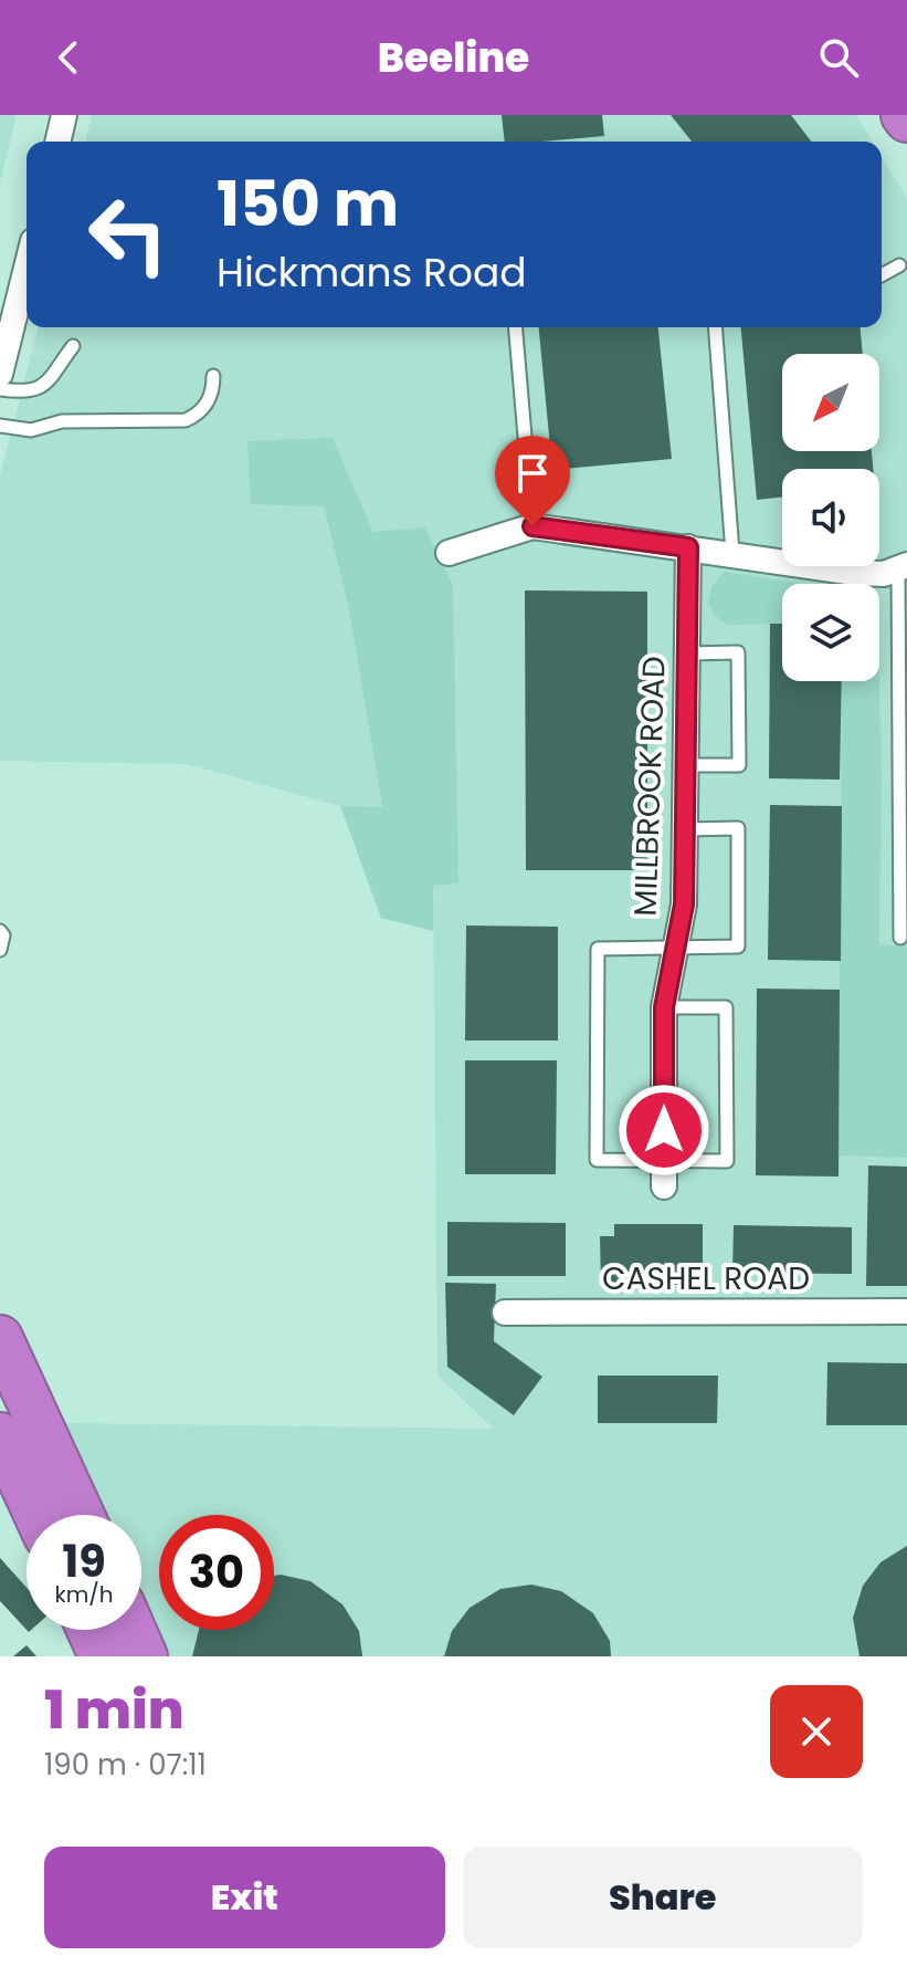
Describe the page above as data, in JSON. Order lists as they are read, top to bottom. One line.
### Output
{"streets":{"street":["MILLBROOK ROAD","CASHEL ROAD"]},"north":"bottom left","page":{"header":"Beeline","turn":["150 m","Hickmans Road"],"speed":"19 km/h","limit":"30","heading":["1 min","190 m · 07:11"],"buttons":["Exit","Share"]}}
